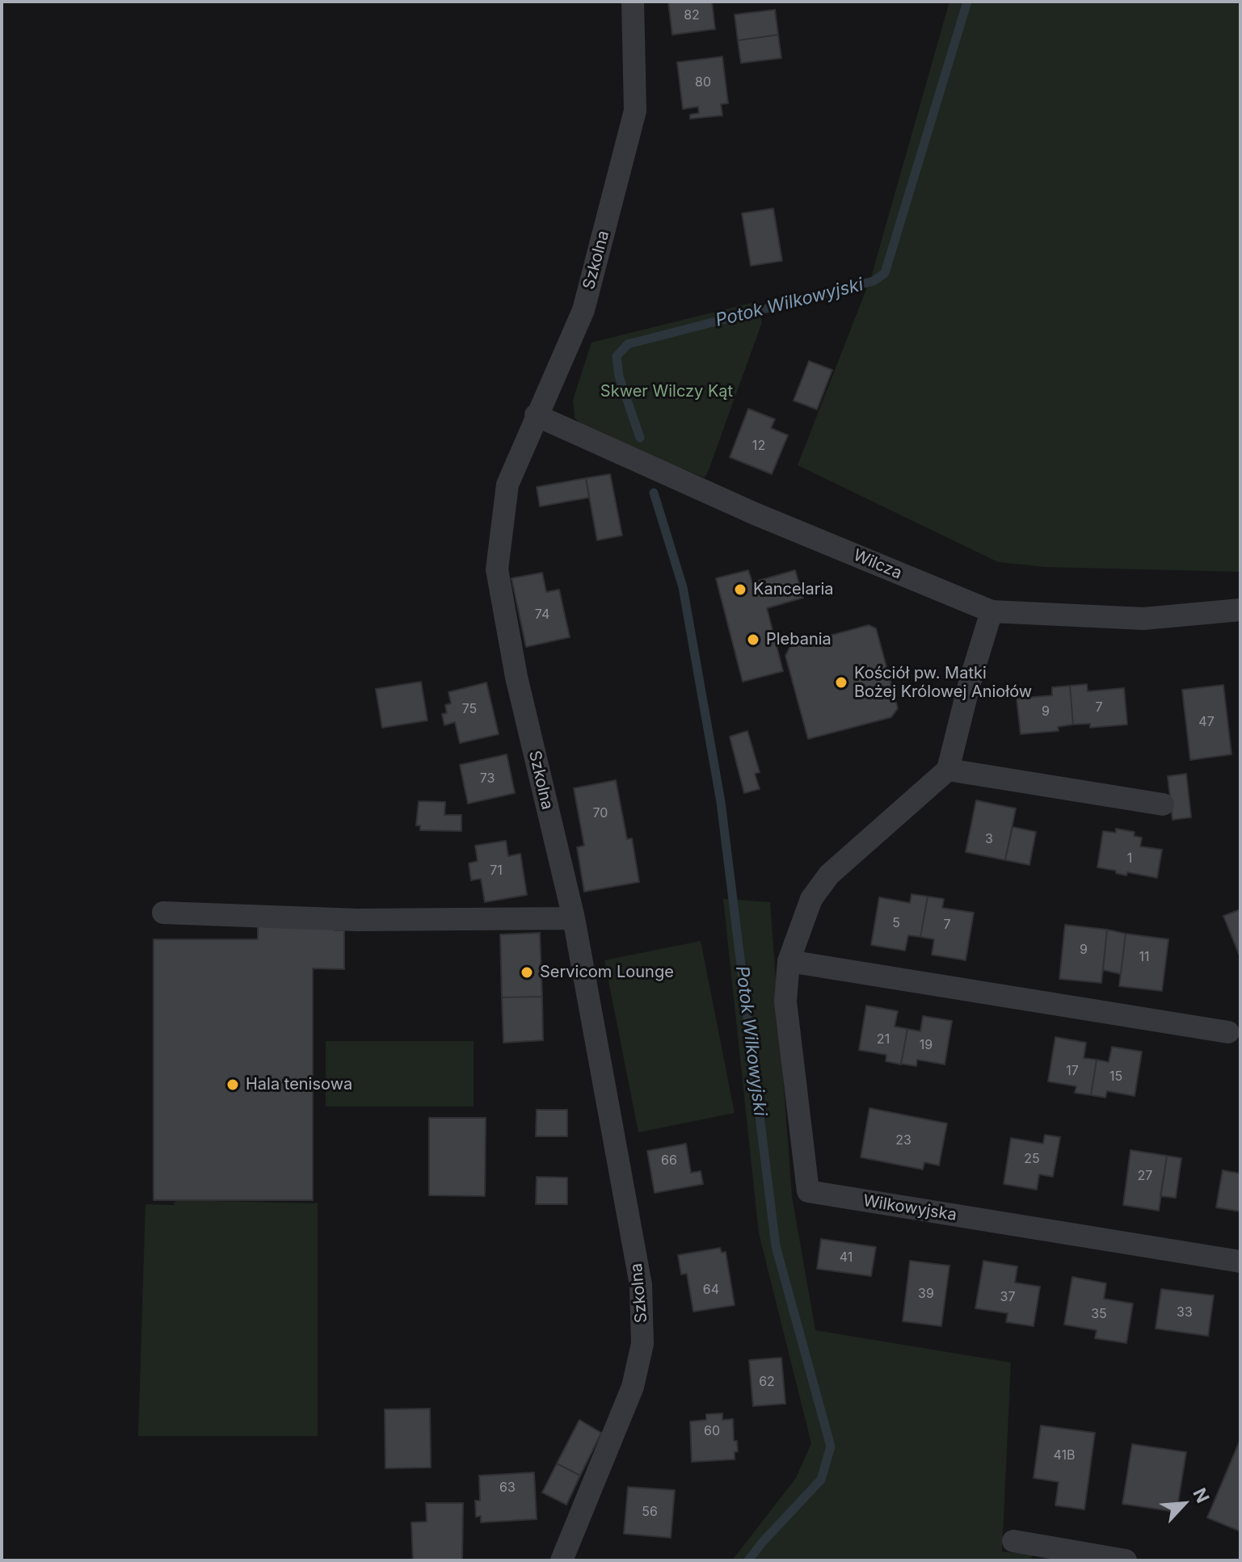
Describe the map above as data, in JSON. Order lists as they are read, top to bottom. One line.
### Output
{"streets":{"street":["Szkolna","Wilcza","Wilkowyjska"]},"crossings":[["Szkolna","Wilcza"]],"water":["Potok Wilkowyjski"],"parks":["Skwer Wilczy Kąt"],"places":["Kancelaria","Plebania","Kościół pw. Matki Bożej Królowej Aniołów","Servicom Lounge","Hala tenisowa"],"house_numbers":["82","80","12","74","7","75","9","47","73","70","3","1","71","5","7","9","11","21","19","17","15","23","25","66","27","41","64","39","37","33","35","62","60","41B","63","56"],"north":"top right"}
